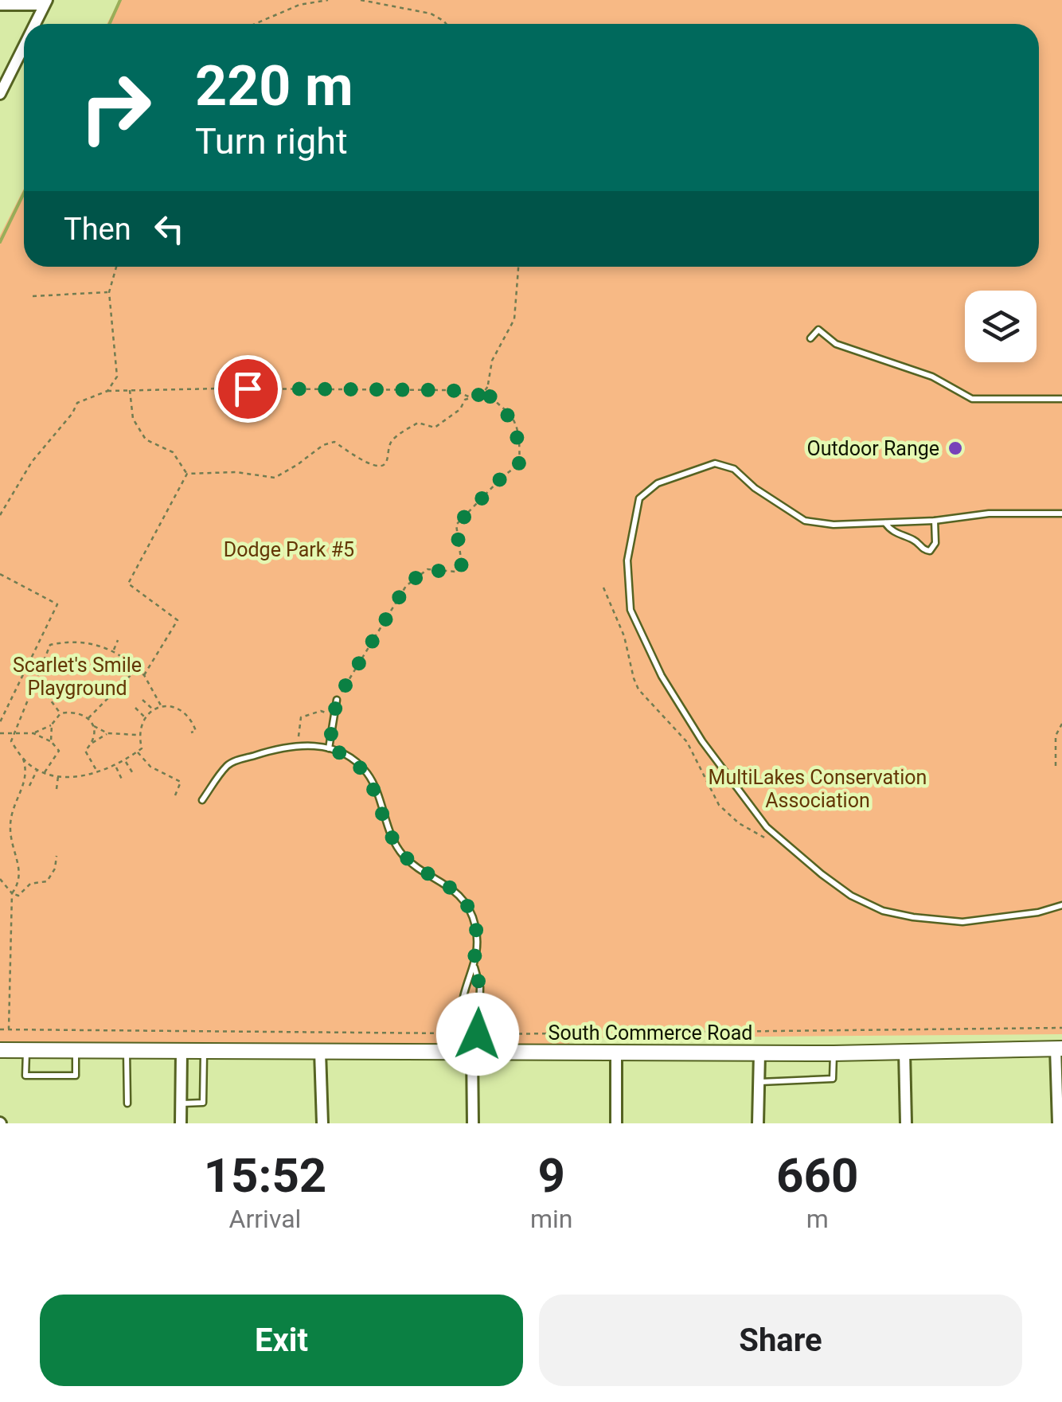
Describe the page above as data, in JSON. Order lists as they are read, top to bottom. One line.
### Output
{"streets":{"street":["South Commerce Road"]},"parks":["Dodge Park #5","Scarlet's Smile Playground","MultiLakes Conservation Association"],"places":["Outdoor Range"],"page":{"turn":["220 m","Turn right"],"then":"Then","eta":["15:52","Arrival","9","min","660","m"],"buttons":["Exit","Share"]}}
